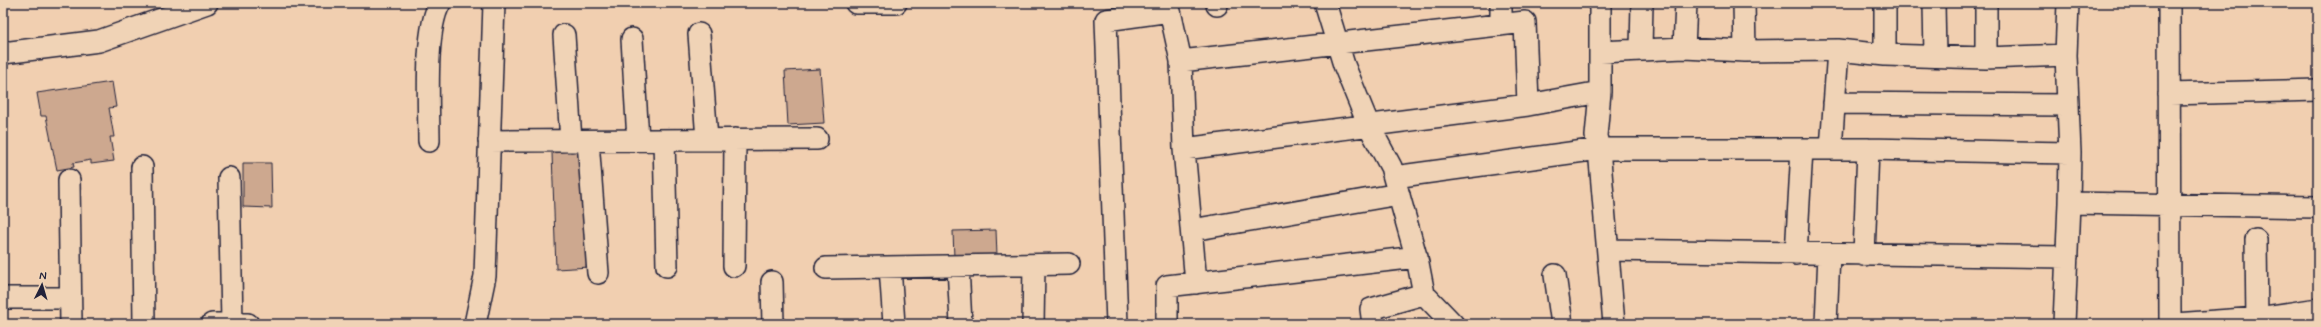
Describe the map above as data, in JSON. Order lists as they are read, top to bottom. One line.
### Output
{"north":"top"}
